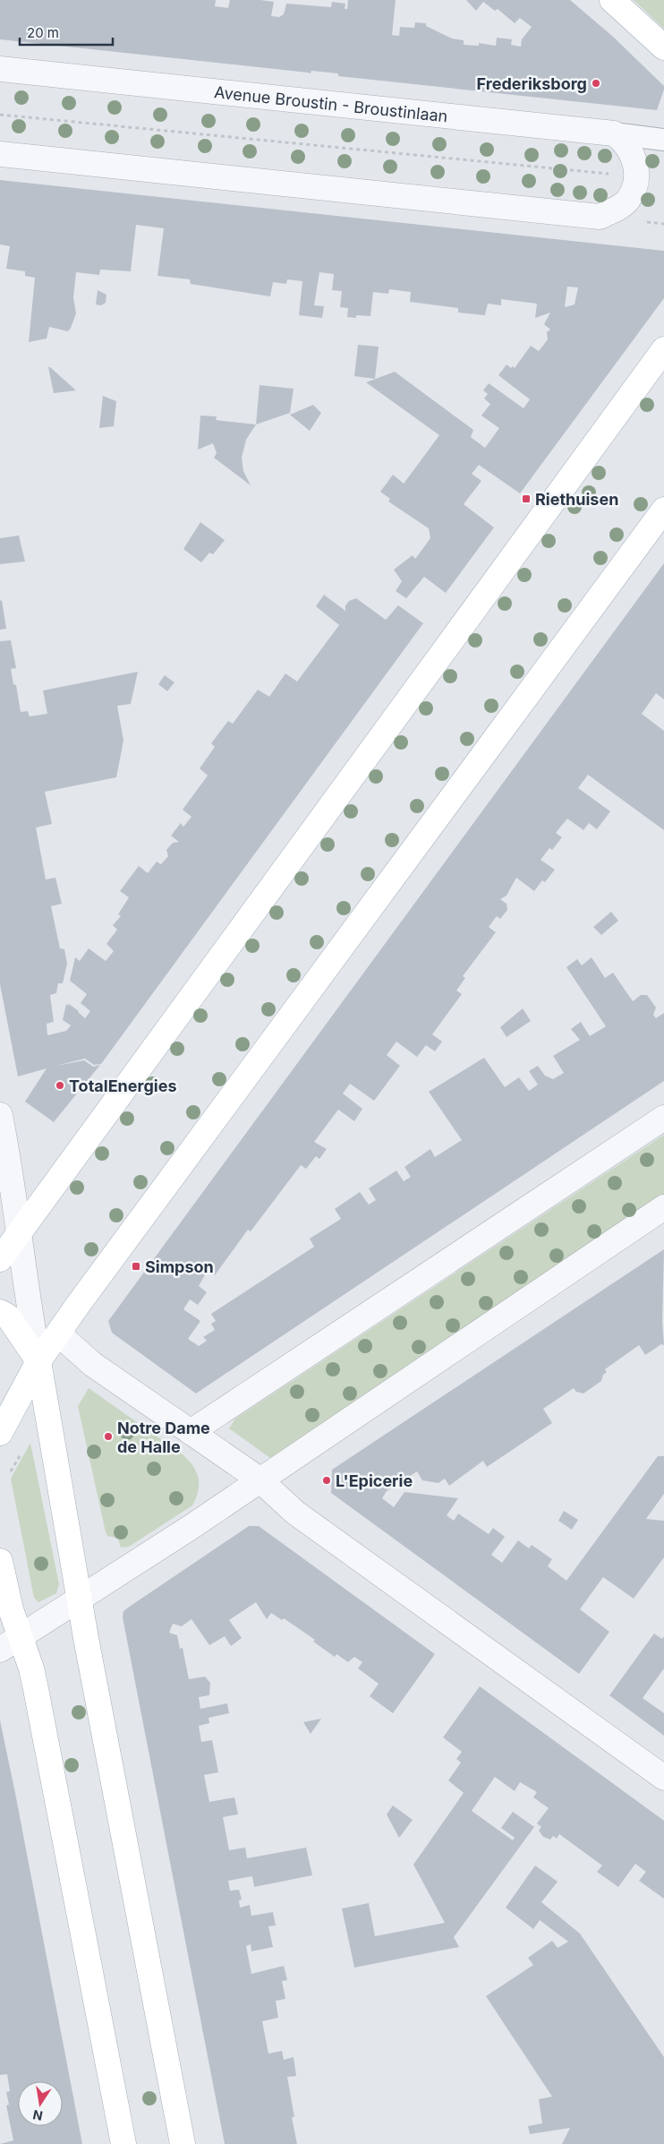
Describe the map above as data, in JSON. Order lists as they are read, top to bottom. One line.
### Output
{"streets":{"street":["Avenue Broustin - Broustinlaan"]},"places":{"other":["Frederiksborg","TotalEnergies","Notre Dame de Halle","L'Epicerie"],"transit":["Riethuisen","Simpson"]},"scale_bar":"20 m","north":"bottom"}
